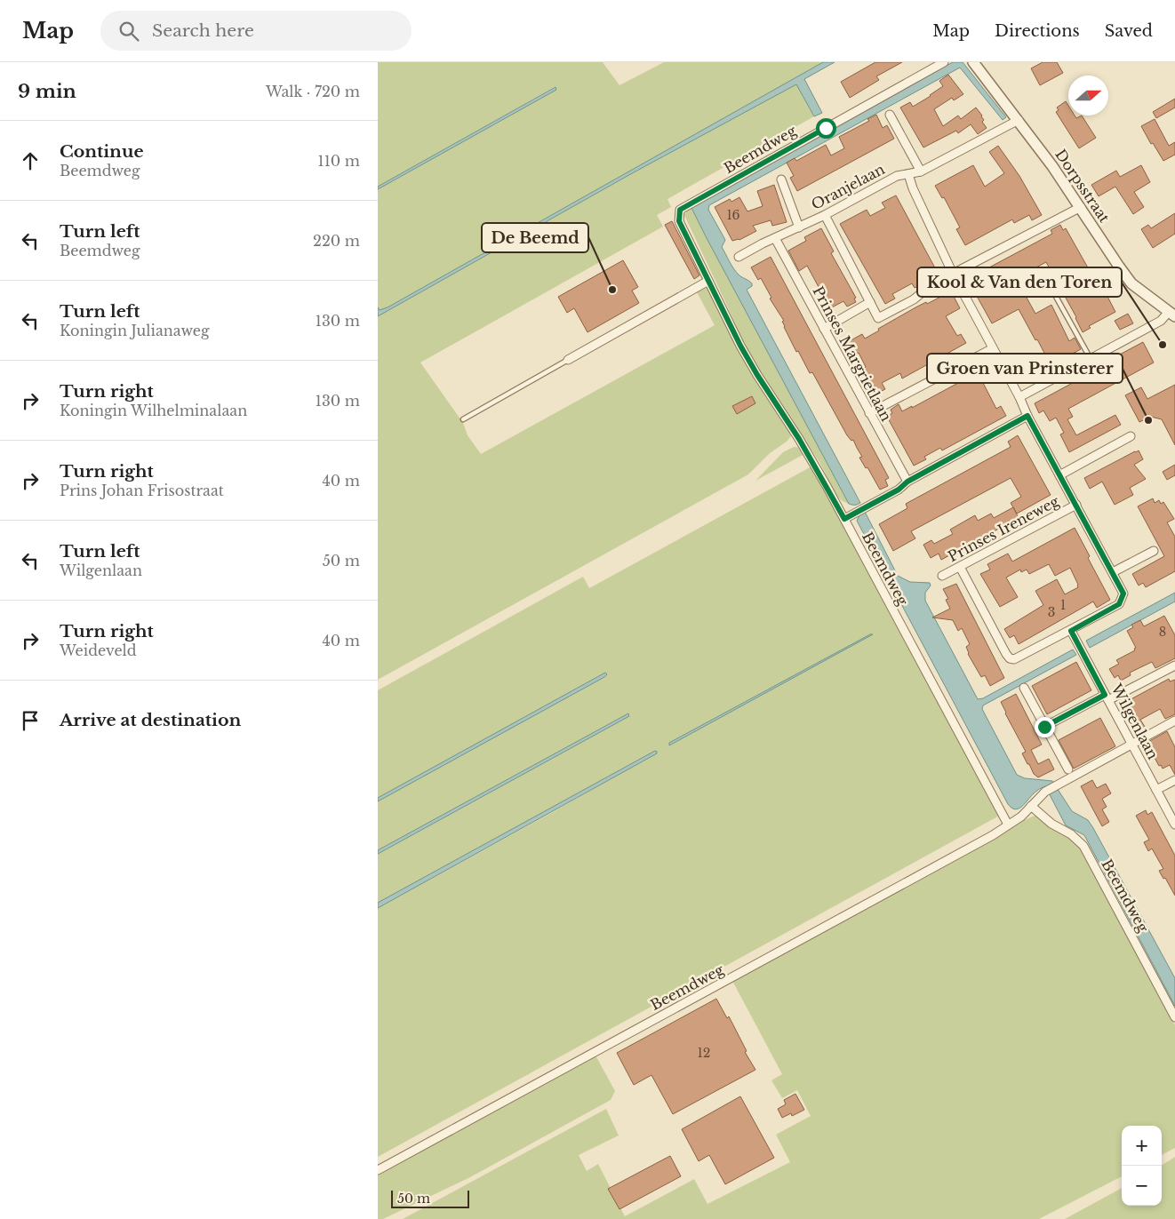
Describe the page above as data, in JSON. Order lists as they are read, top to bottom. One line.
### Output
{"streets":{"street":["Beemdweg","Dorpsstraat","Oranjelaan","Prinses Margrietlaan","Prinses Ireneweg","Wilgenlaan"]},"crossings":[["Beemdweg","Wilgenlaan"],["Dorpsstraat","Oranjelaan"],["Oranjelaan","Prinses Margrietlaan"]],"places":["De Beemd","Kool & Van den Toren","Groen van Prinsterer"],"house_numbers":["16","1","3","8","12"],"scale_bar":"50 m","north":"right","page":{"header":"Map","search":"Search here","nav":["Map","Directions","Saved"],"heading":["9 min","Walk · 720 m"],"list":[["Continue","Beemdweg","110 m"],["Turn left","Beemdweg","220 m"],["Turn left","Koningin Julianaweg","130 m"],["Turn right","Koningin Wilhelminalaan","130 m"],["Turn right","Prins Johan Frisostraat","40 m"],["Turn left","Wilgenlaan","50 m"],["Turn right","Weideveld","40 m"],"Arrive at destination"],"map_buttons":["+","−"],"scale":"50 m"}}
